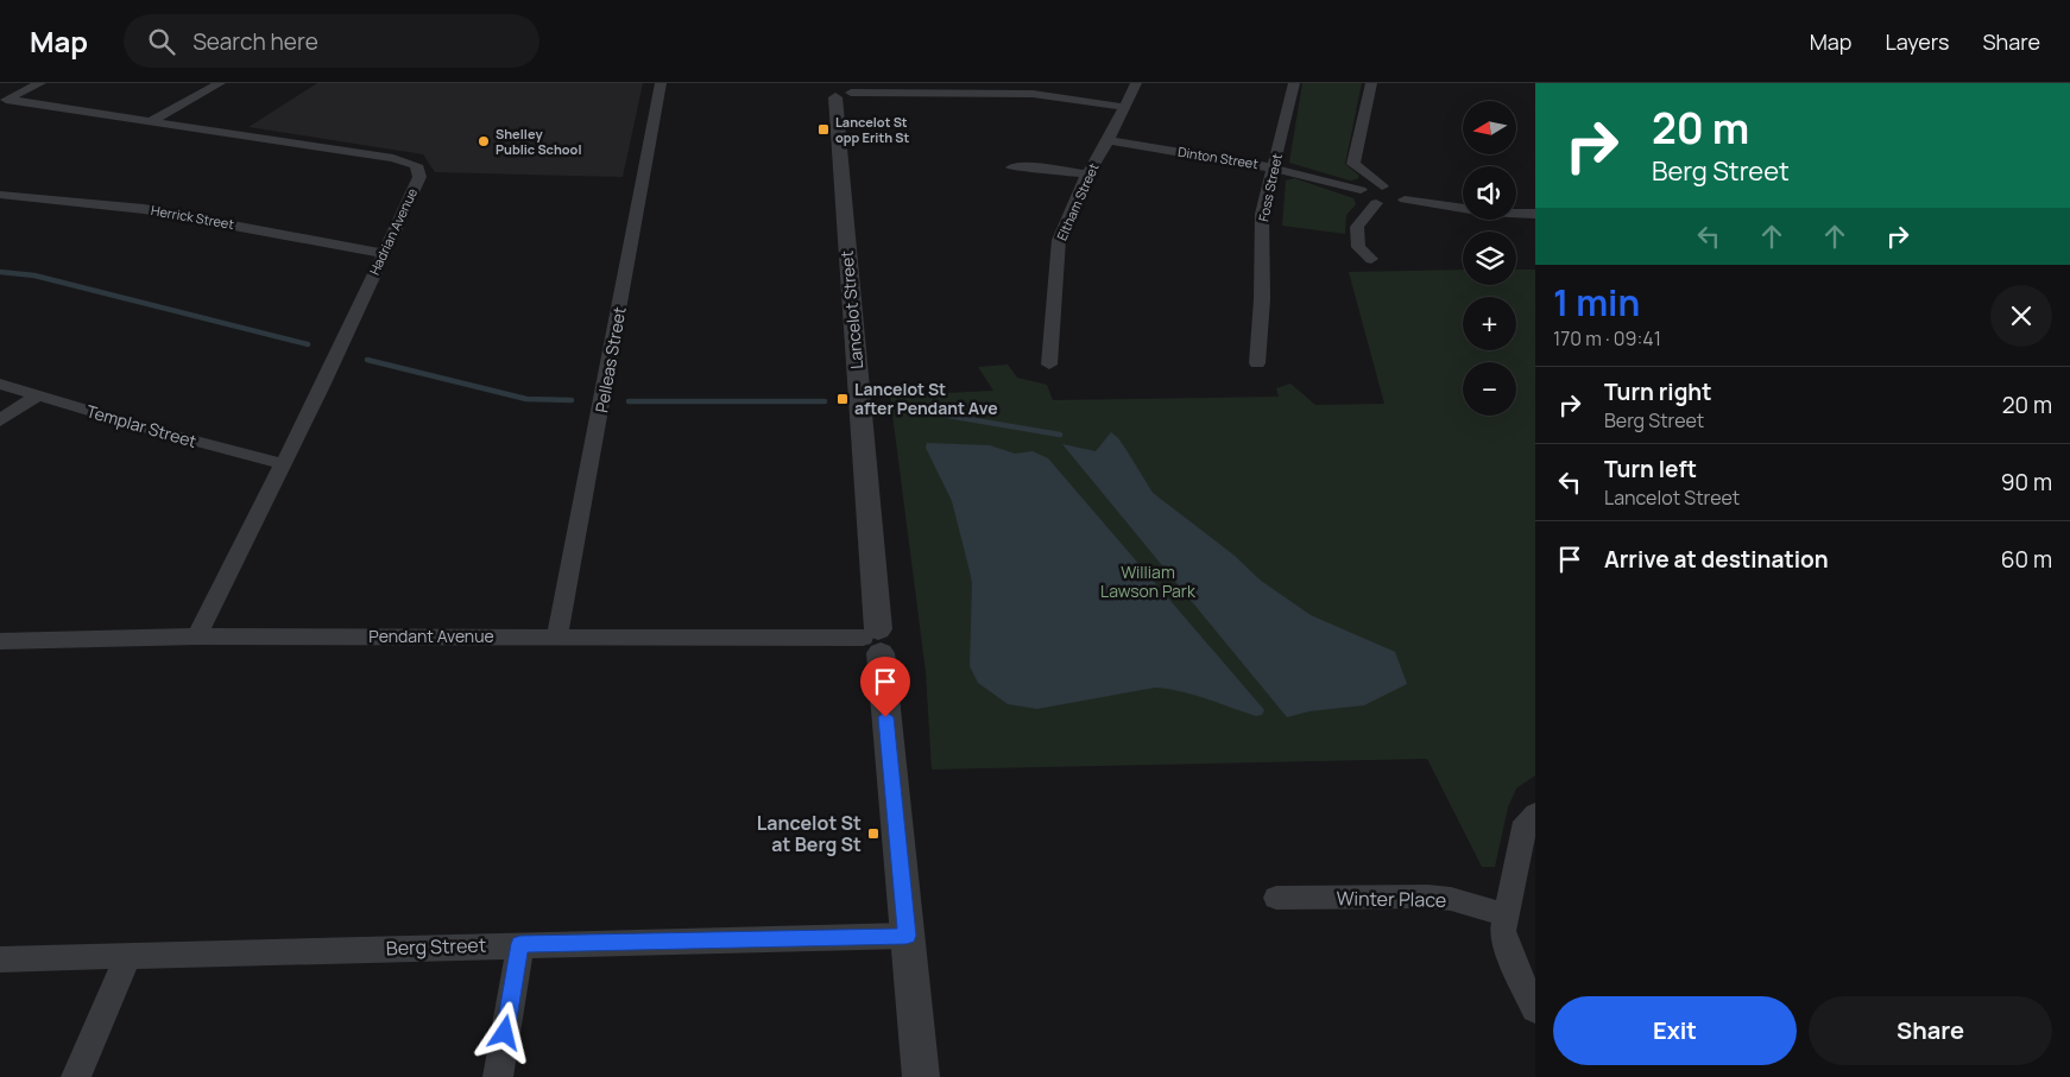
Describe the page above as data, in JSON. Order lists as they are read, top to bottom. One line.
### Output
{"streets":{"street":["Dinton Street","Foss Street","Eltham Street","Herrick Street","Hadrian Avenue","Lancelot Street","Pelleas Street","Templar Street","Pendant Avenue","Winter Place","Berg Street"]},"crossings":[["Dinton Street","Foss Street"],["Dinton Street","Eltham Street"],["Herrick Street","Hadrian Avenue"],["Hadrian Avenue","Templar Street"],["Hadrian Avenue","Pendant Avenue"],["Lancelot Street","Pendant Avenue"],["Lancelot Street","Berg Street"],["Pelleas Street","Pendant Avenue"]],"parks":["William Lawson Park"],"places":{"transit":["Lancelot St opp Erith St","Lancelot St after Pendant Ave","Lancelot St at Berg St"],"other":["Shelley Public School"]},"north":"left","page":{"header":"Map","search":"Search here","nav":["Map","Layers","Share"],"turn":["20 m","Berg Street"],"map_buttons":["+","−"],"heading":["1 min","170 m · 09:41"],"list":[{"name":"Turn right","note":"Berg Street","value":"20 m"},{"name":"Turn left","note":"Lancelot Street","value":"90 m"},{"name":"Arrive at destination","value":"60 m"}],"buttons":["Exit","Share"]}}
